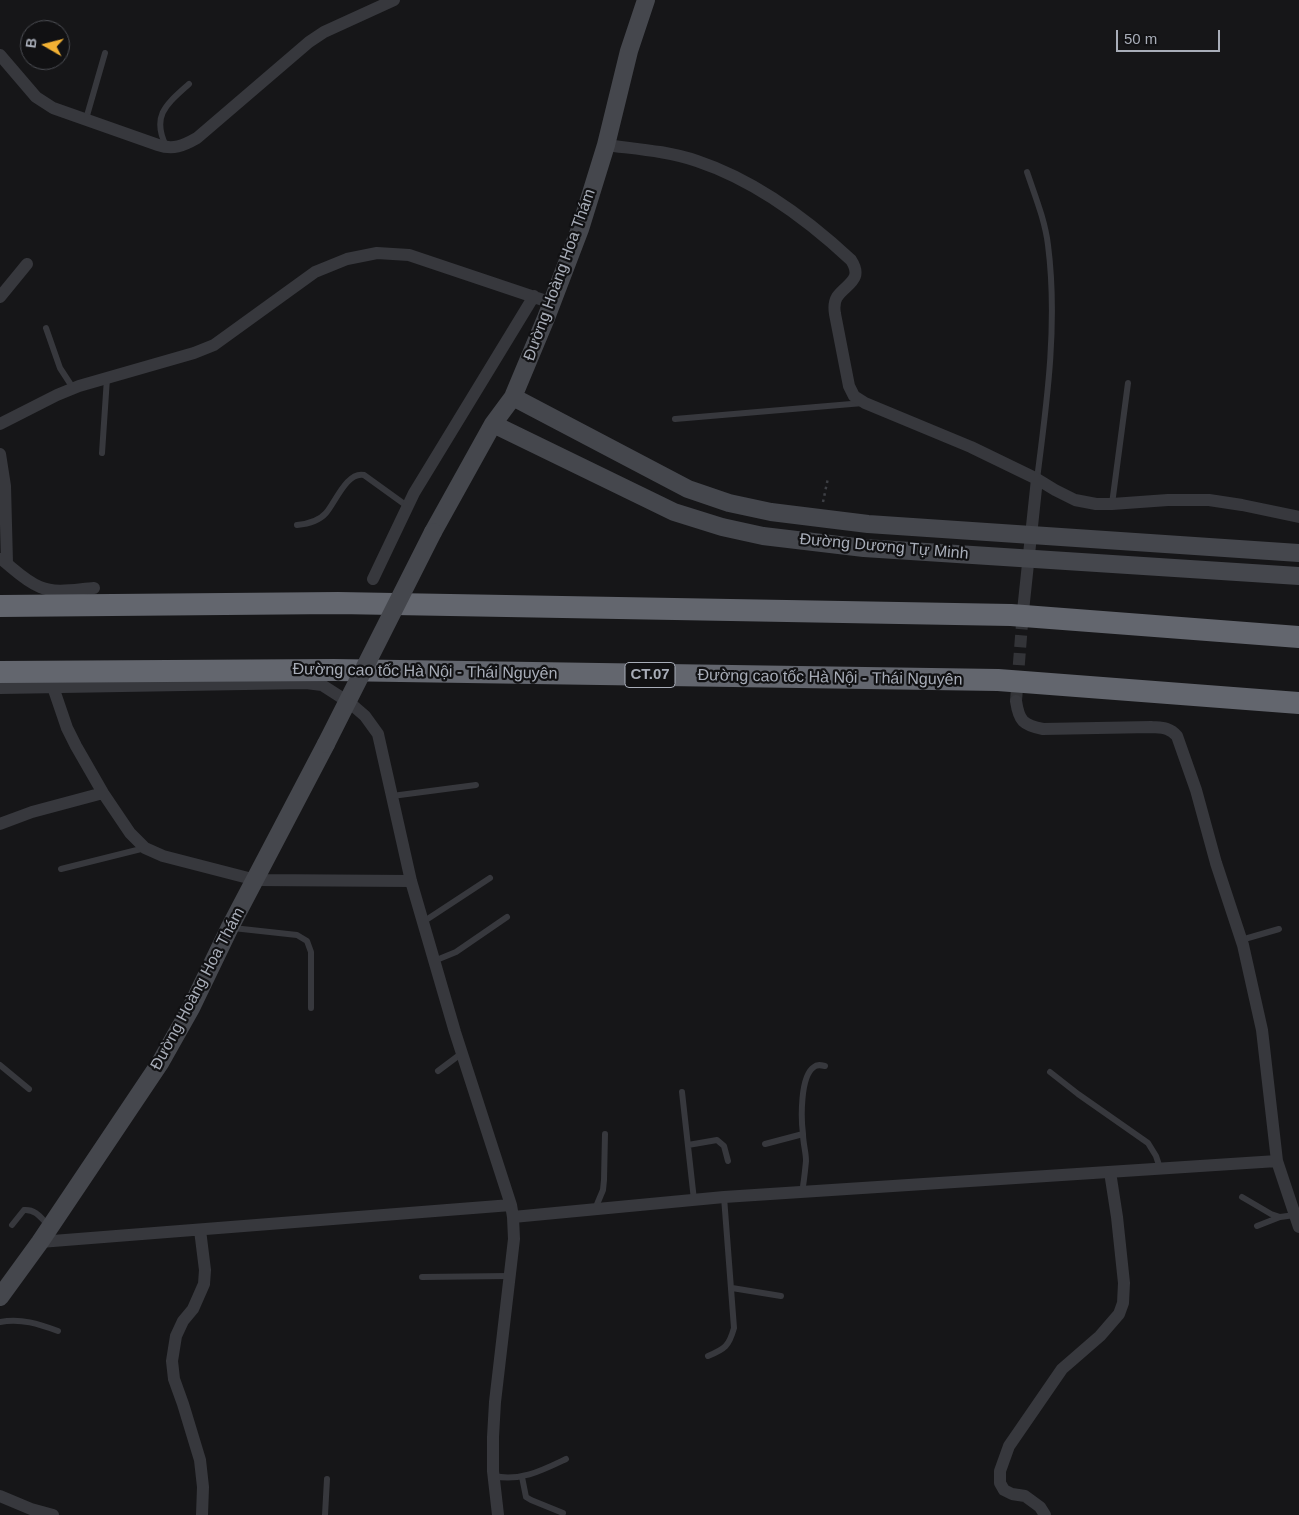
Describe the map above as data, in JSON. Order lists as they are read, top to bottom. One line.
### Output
{"streets":{"highway":["Đường cao tốc Hà Nội - Thái Nguyên","CT.07"],"street":["Đường Hoàng Hoa Thám","Đường Dương Tự Minh"]},"crossings":[["Đường Hoàng Hoa Thám","Đường Dương Tự Minh"]],"scale_bar":"50 m","north":"left"}
